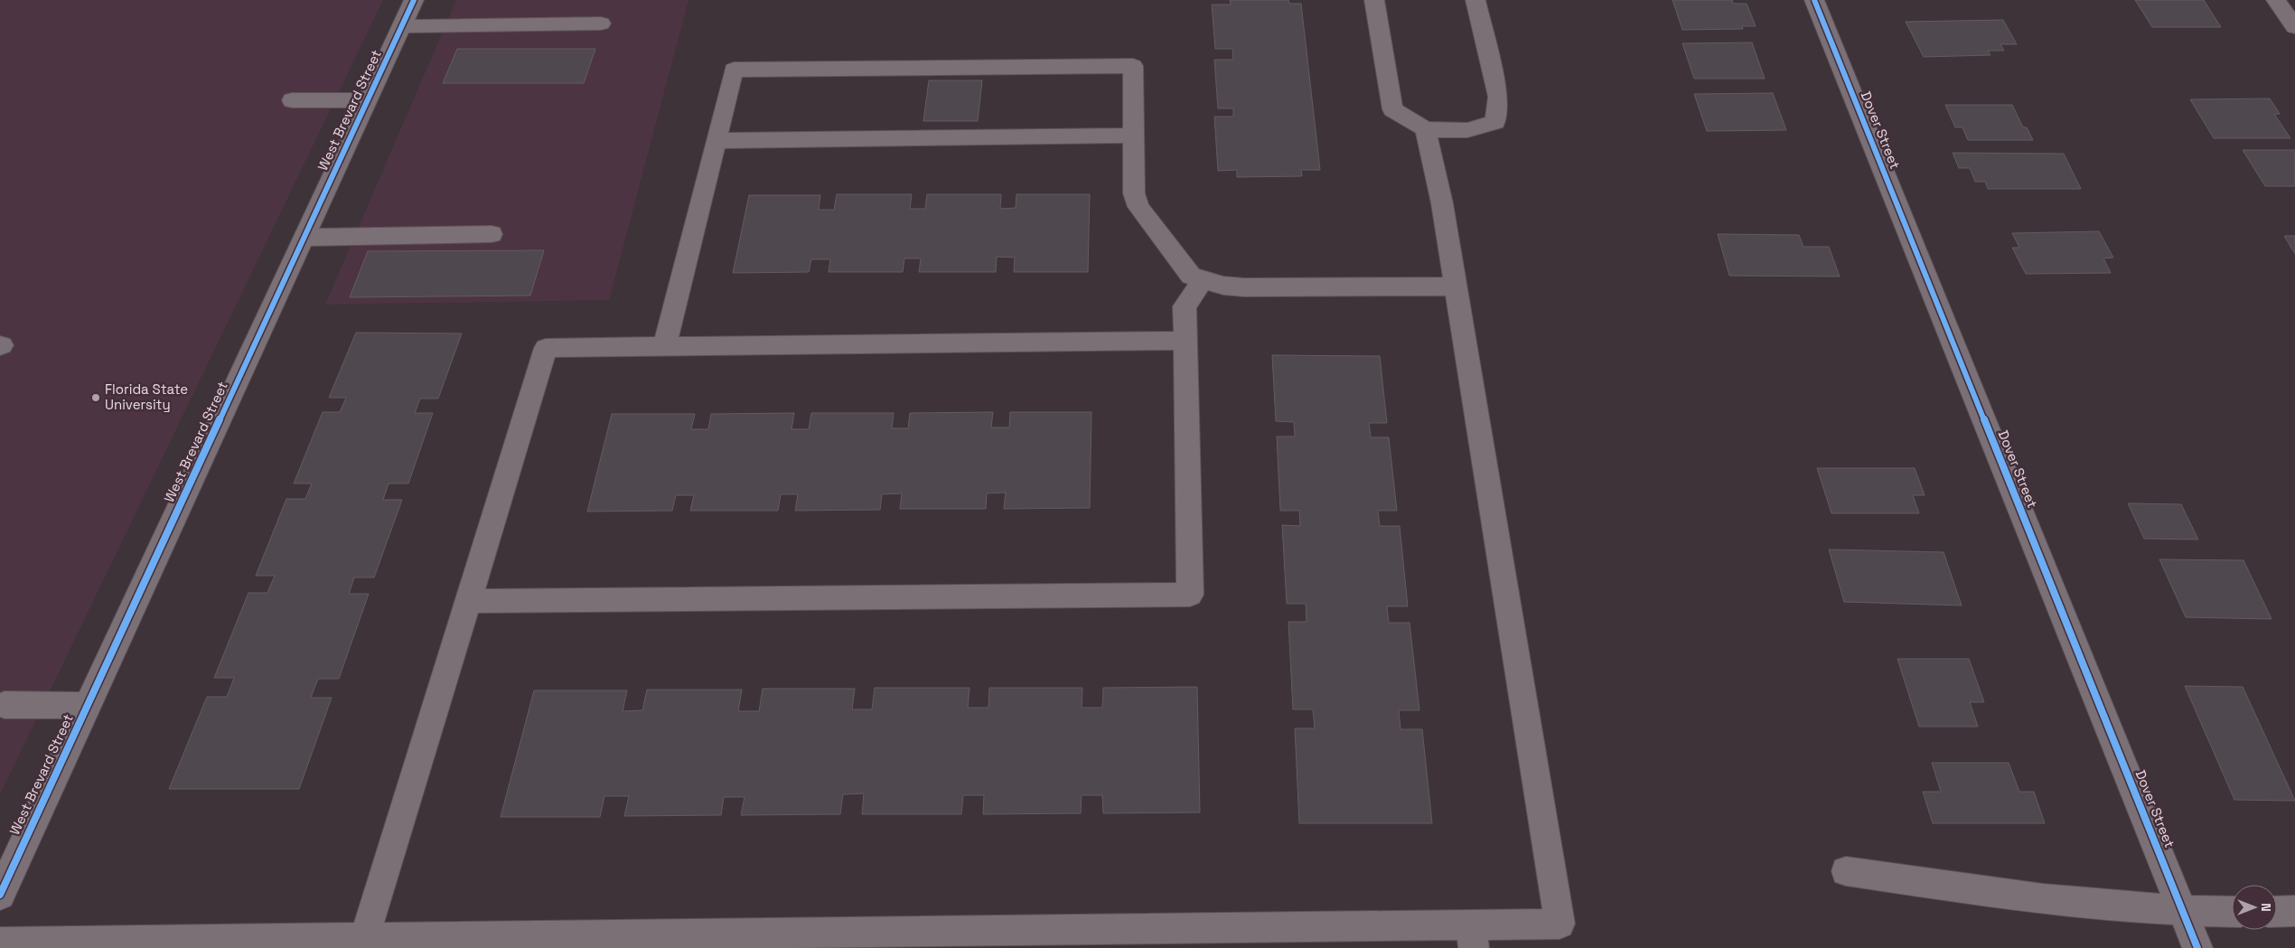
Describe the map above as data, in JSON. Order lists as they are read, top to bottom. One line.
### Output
{"streets":{"street":["West Brevard Street","Dover Street"]},"places":["Florida State University"],"north":"right"}
